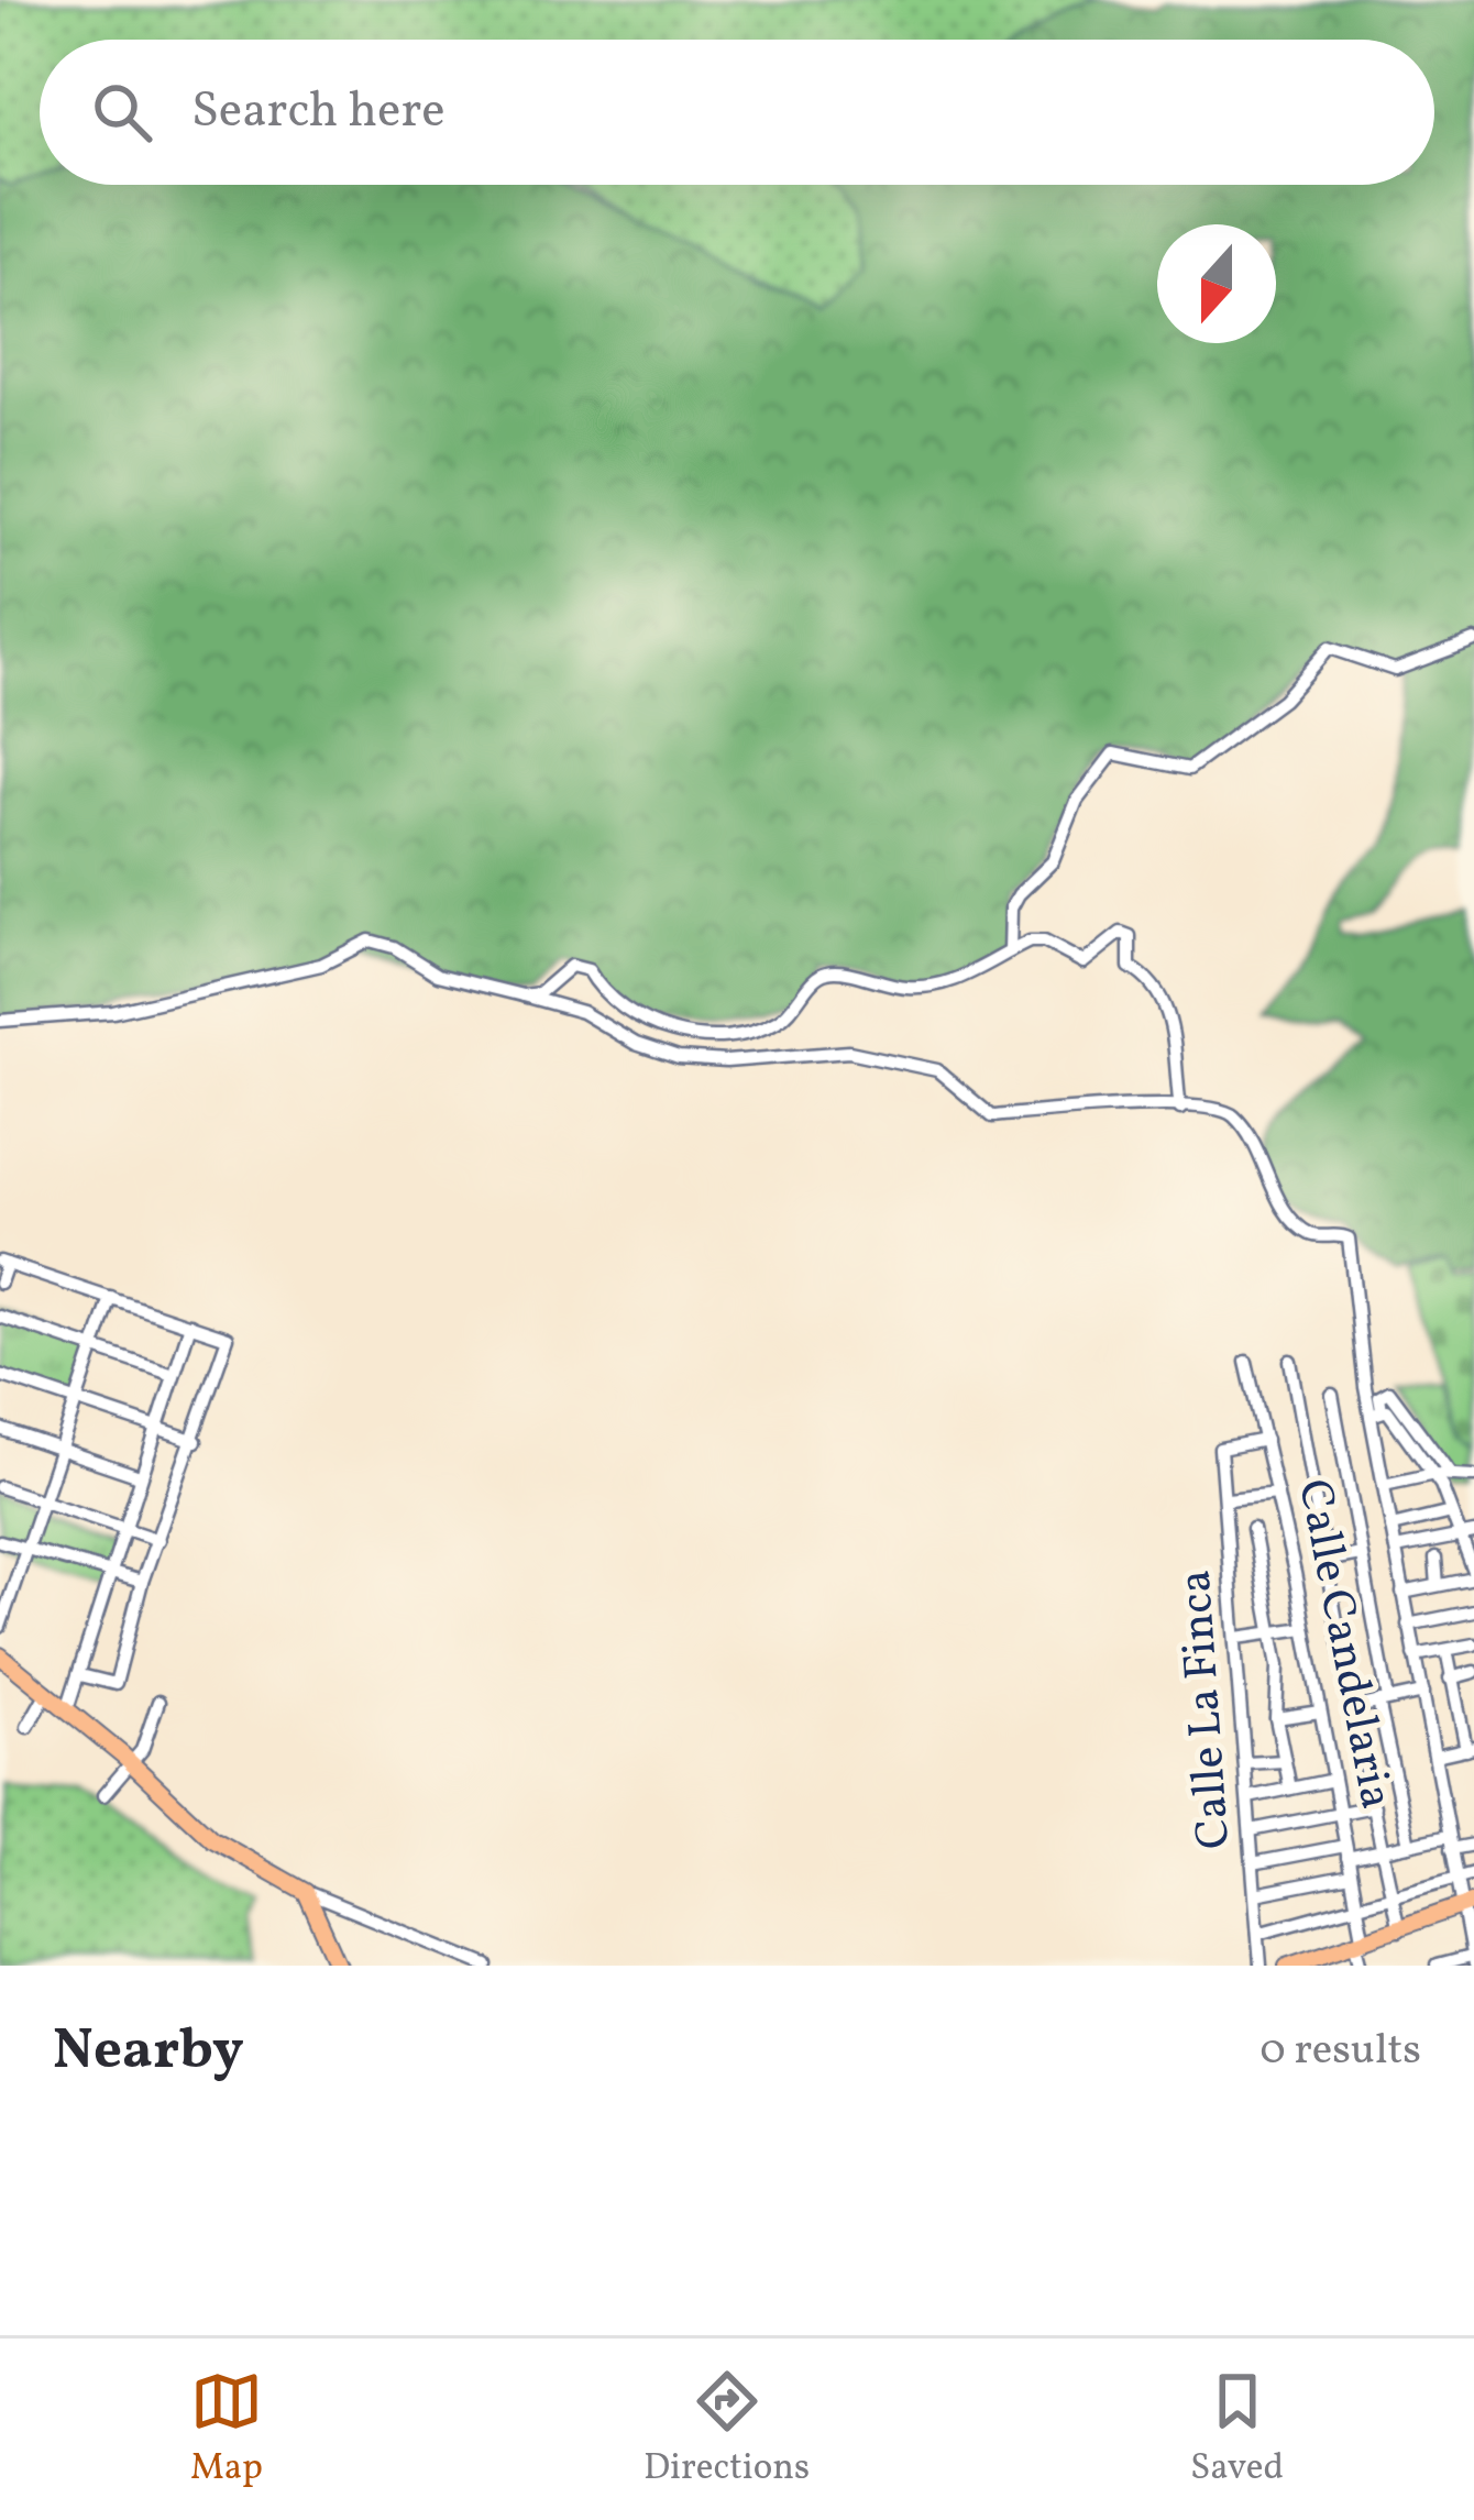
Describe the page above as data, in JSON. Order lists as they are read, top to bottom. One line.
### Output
{"streets":{"street":["Calle Candelaria","Calle La Finca"]},"crossings":[["Calle Candelaria","Calle La Finca"]],"north":"bottom","page":{"search":"Search here","heading":["Nearby","0 results"],"nav":["Map","Directions","Saved"]}}
